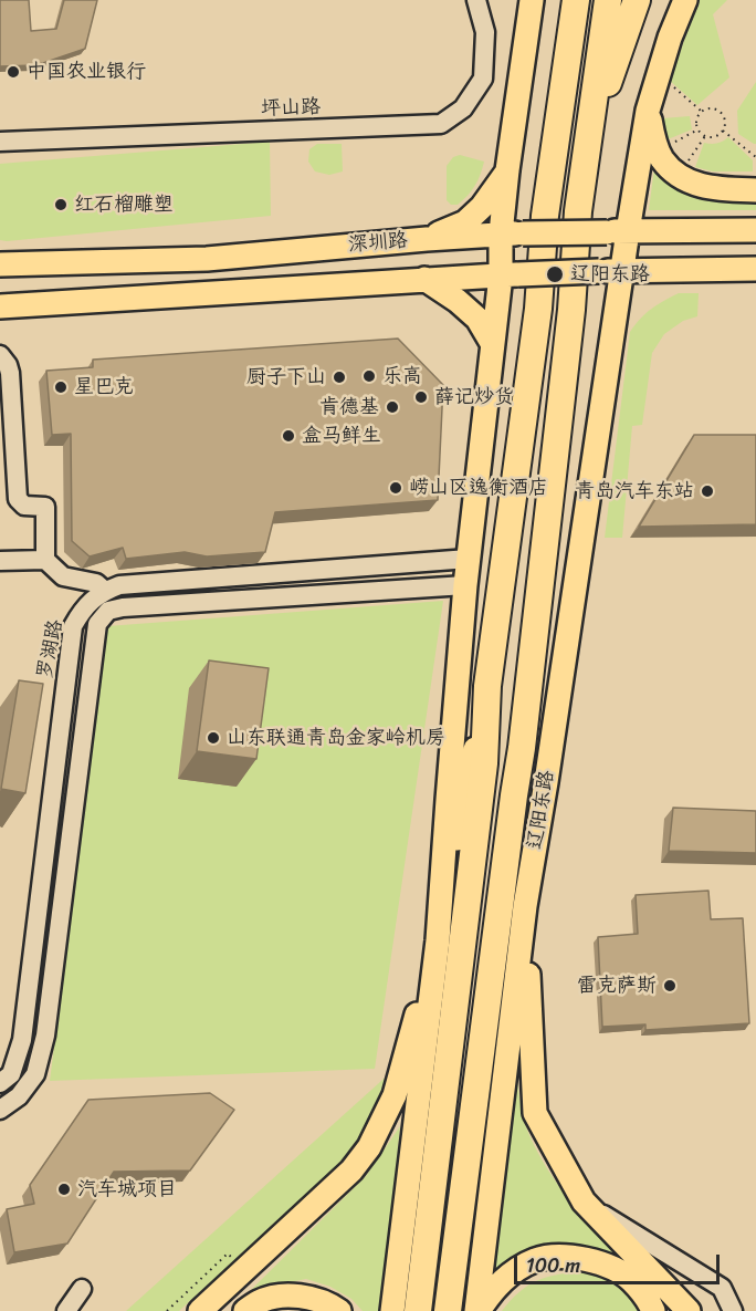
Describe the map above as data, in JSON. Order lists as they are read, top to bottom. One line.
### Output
{"streets":{"highway":["辽阳东路"],"main road":["深圳路"],"street":["坪山路","罗湖路"]},"crossings":[["深圳路","辽阳东路"]],"places":["中国农业银行","红石榴雕塑","辽阳东路","乐高","厨子下山","星巴克","薛记炒货","肯德基","盒马鲜生","崂山区逸衡酒店","青岛汽车东站","山东联通青岛金家岭机房","雷克萨斯","汽车城项目"],"scale_bar":"100 m"}
